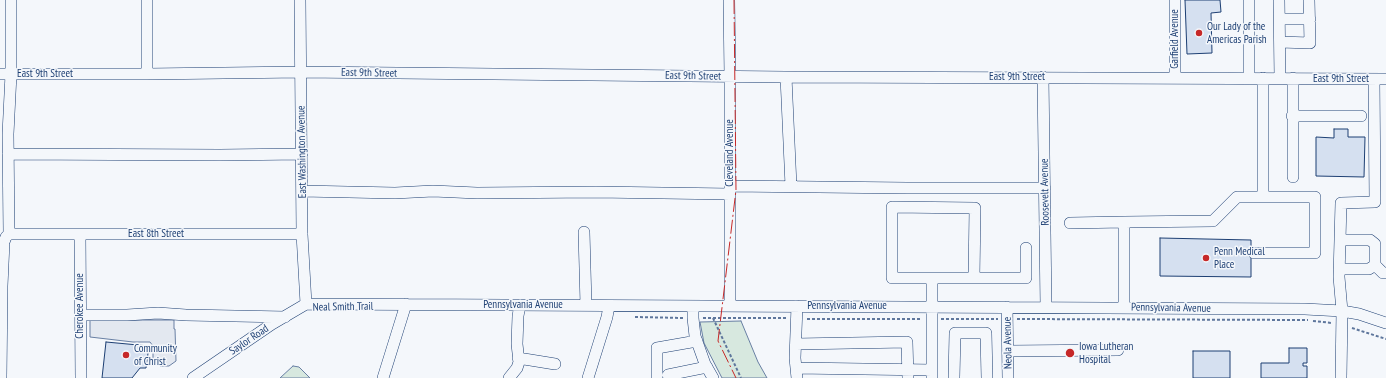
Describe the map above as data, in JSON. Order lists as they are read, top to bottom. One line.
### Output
{"streets":{"street":["Garfield Avenue","East 9th Street","East Washington Avenue","Cleveland Avenue","Roosevelt Avenue","East 8th Street","Pennsylvania Avenue","Cherokee Avenue","Saylor Road","Neola Avenue"]},"crossings":[["Garfield Avenue","East 9th Street"],["East 9th Street","East Washington Avenue"],["East 9th Street","Cleveland Avenue"],["East 9th Street","Roosevelt Avenue"],["East Washington Avenue","East 8th Street"],["East Washington Avenue","Pennsylvania Avenue"],["East Washington Avenue","Saylor Road"],["Cleveland Avenue","Pennsylvania Avenue"],["Roosevelt Avenue","Pennsylvania Avenue"],["East 8th Street","Cherokee Avenue"],["Pennsylvania Avenue","Saylor Road"],["Pennsylvania Avenue","Neola Avenue"]],"places":["Our Lady of the Americas Parish","Penn Medical Place","Iowa Lutheran Hospital","Community of Christ"]}
